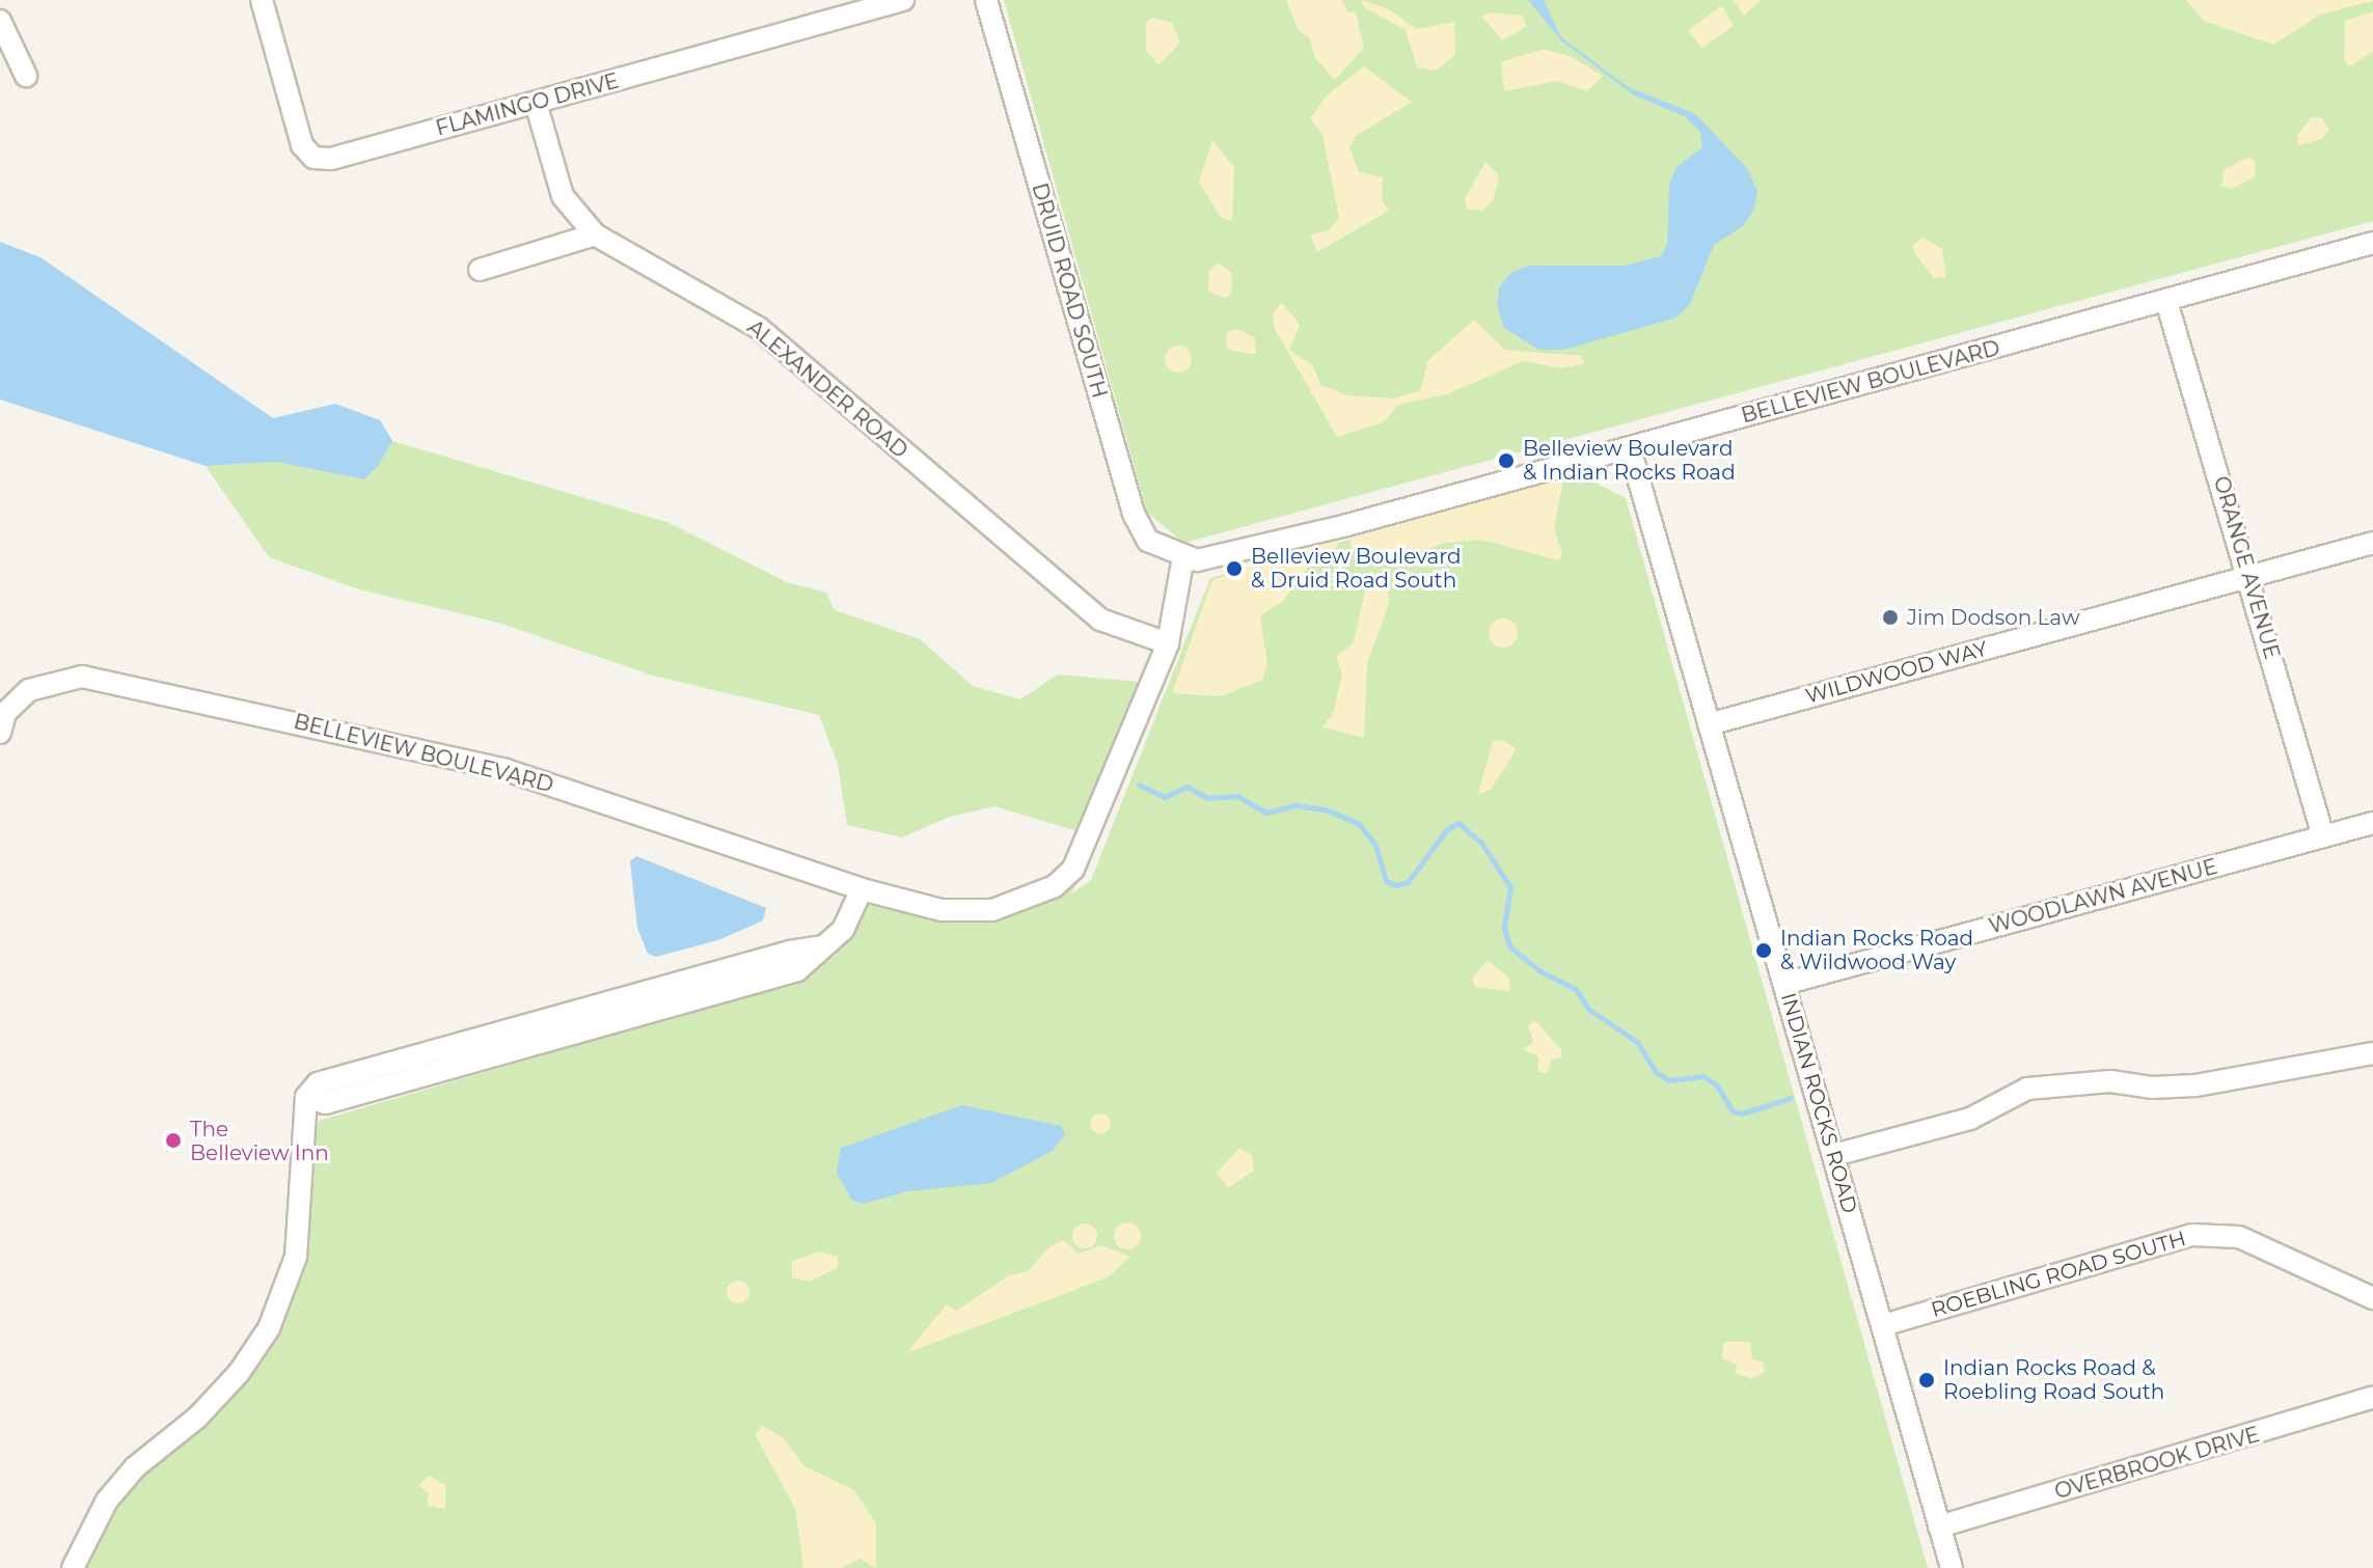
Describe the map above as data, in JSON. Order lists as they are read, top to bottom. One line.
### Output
{"streets":{"street":["FLAMINGO DRIVE","DRUID ROAD SOUTH","BELLEVIEW BOULEVARD","ALEXANDER ROAD","ORANGE AVENUE","WILDWOOD WAY","WOODLAWN AVENUE","INDIAN ROCKS ROAD","ROEBLING ROAD SOUTH","OVERBROOK DRIVE"]},"crossings":[["FLAMINGO DRIVE","ALEXANDER ROAD"],["DRUID ROAD SOUTH","BELLEVIEW BOULEVARD"],["BELLEVIEW BOULEVARD","ALEXANDER ROAD"],["BELLEVIEW BOULEVARD","ORANGE AVENUE"],["BELLEVIEW BOULEVARD","INDIAN ROCKS ROAD"],["ORANGE AVENUE","WILDWOOD WAY"],["ORANGE AVENUE","WOODLAWN AVENUE"],["WILDWOOD WAY","INDIAN ROCKS ROAD"],["WOODLAWN AVENUE","INDIAN ROCKS ROAD"],["INDIAN ROCKS ROAD","ROEBLING ROAD SOUTH"],["INDIAN ROCKS ROAD","OVERBROOK DRIVE"]],"places":["Belleview Boulevard & Indian Rocks Road","Belleview Boulevard & Druid Road South","Jim Dodson Law","Indian Rocks Road & Wildwood Way","The Belleview Inn","Indian Rocks Road & Roebling Road South"]}
